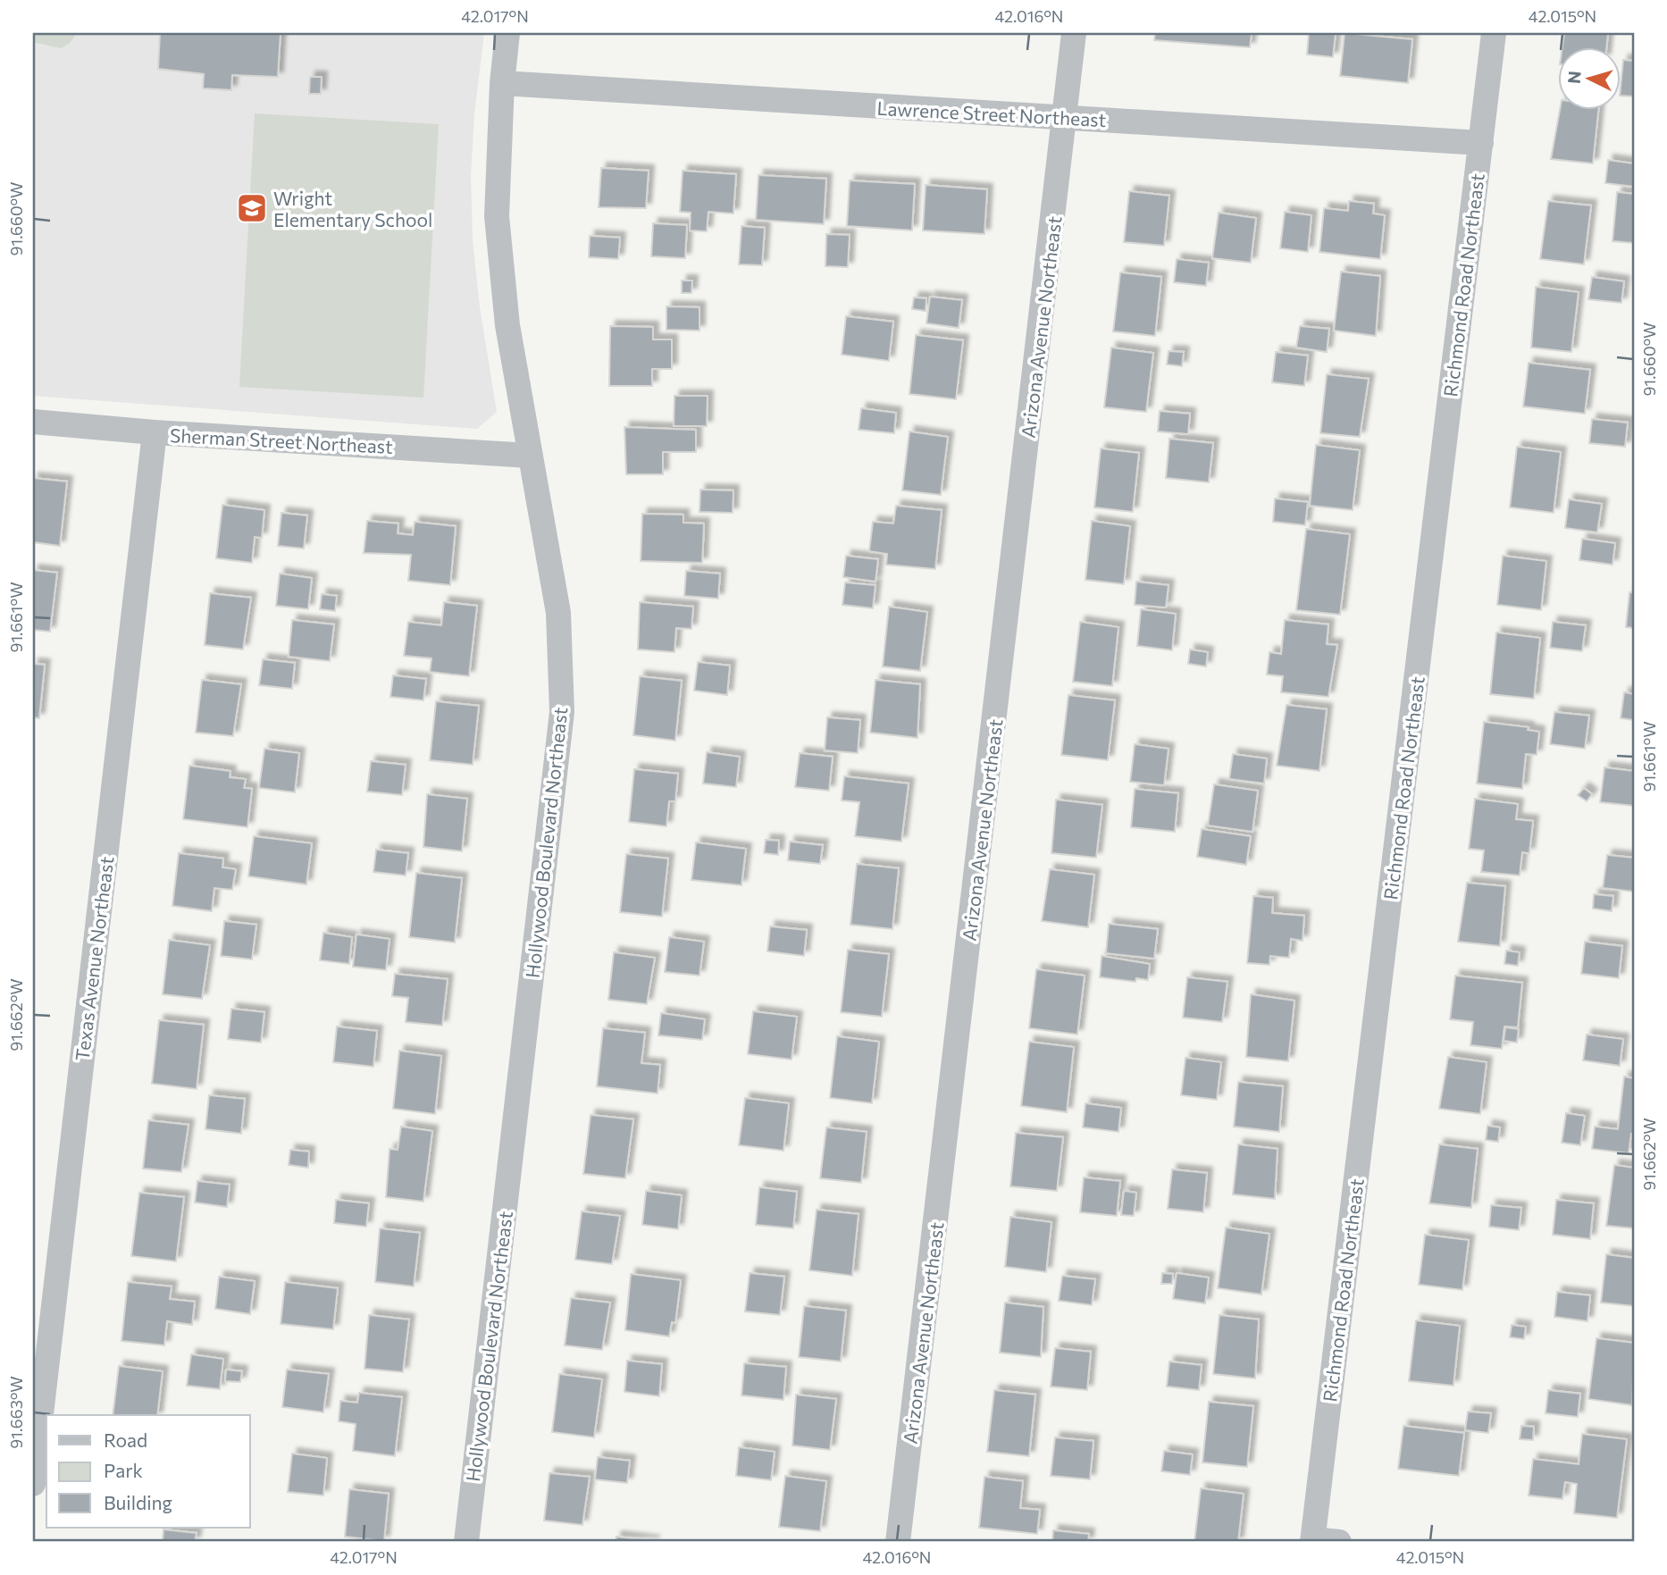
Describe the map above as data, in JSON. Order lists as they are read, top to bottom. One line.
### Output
{"streets":{"street":["Lawrence Street Northeast","Richmond Road Northeast","Arizona Avenue Northeast","Sherman Street Northeast","Hollywood Boulevard Northeast","Texas Avenue Northeast"]},"crossings":[["Lawrence Street Northeast","Richmond Road Northeast"],["Lawrence Street Northeast","Arizona Avenue Northeast"],["Lawrence Street Northeast","Hollywood Boulevard Northeast"],["Sherman Street Northeast","Hollywood Boulevard Northeast"],["Sherman Street Northeast","Texas Avenue Northeast"]],"places":{"school or university":["Wright Elementary School"]},"legend":["Road","Park","Building"],"north":"left","coordinates":["42.017°N","42.016°N","42.015°N","91.660°W","91.661°W","91.662°W","91.663°W"]}
